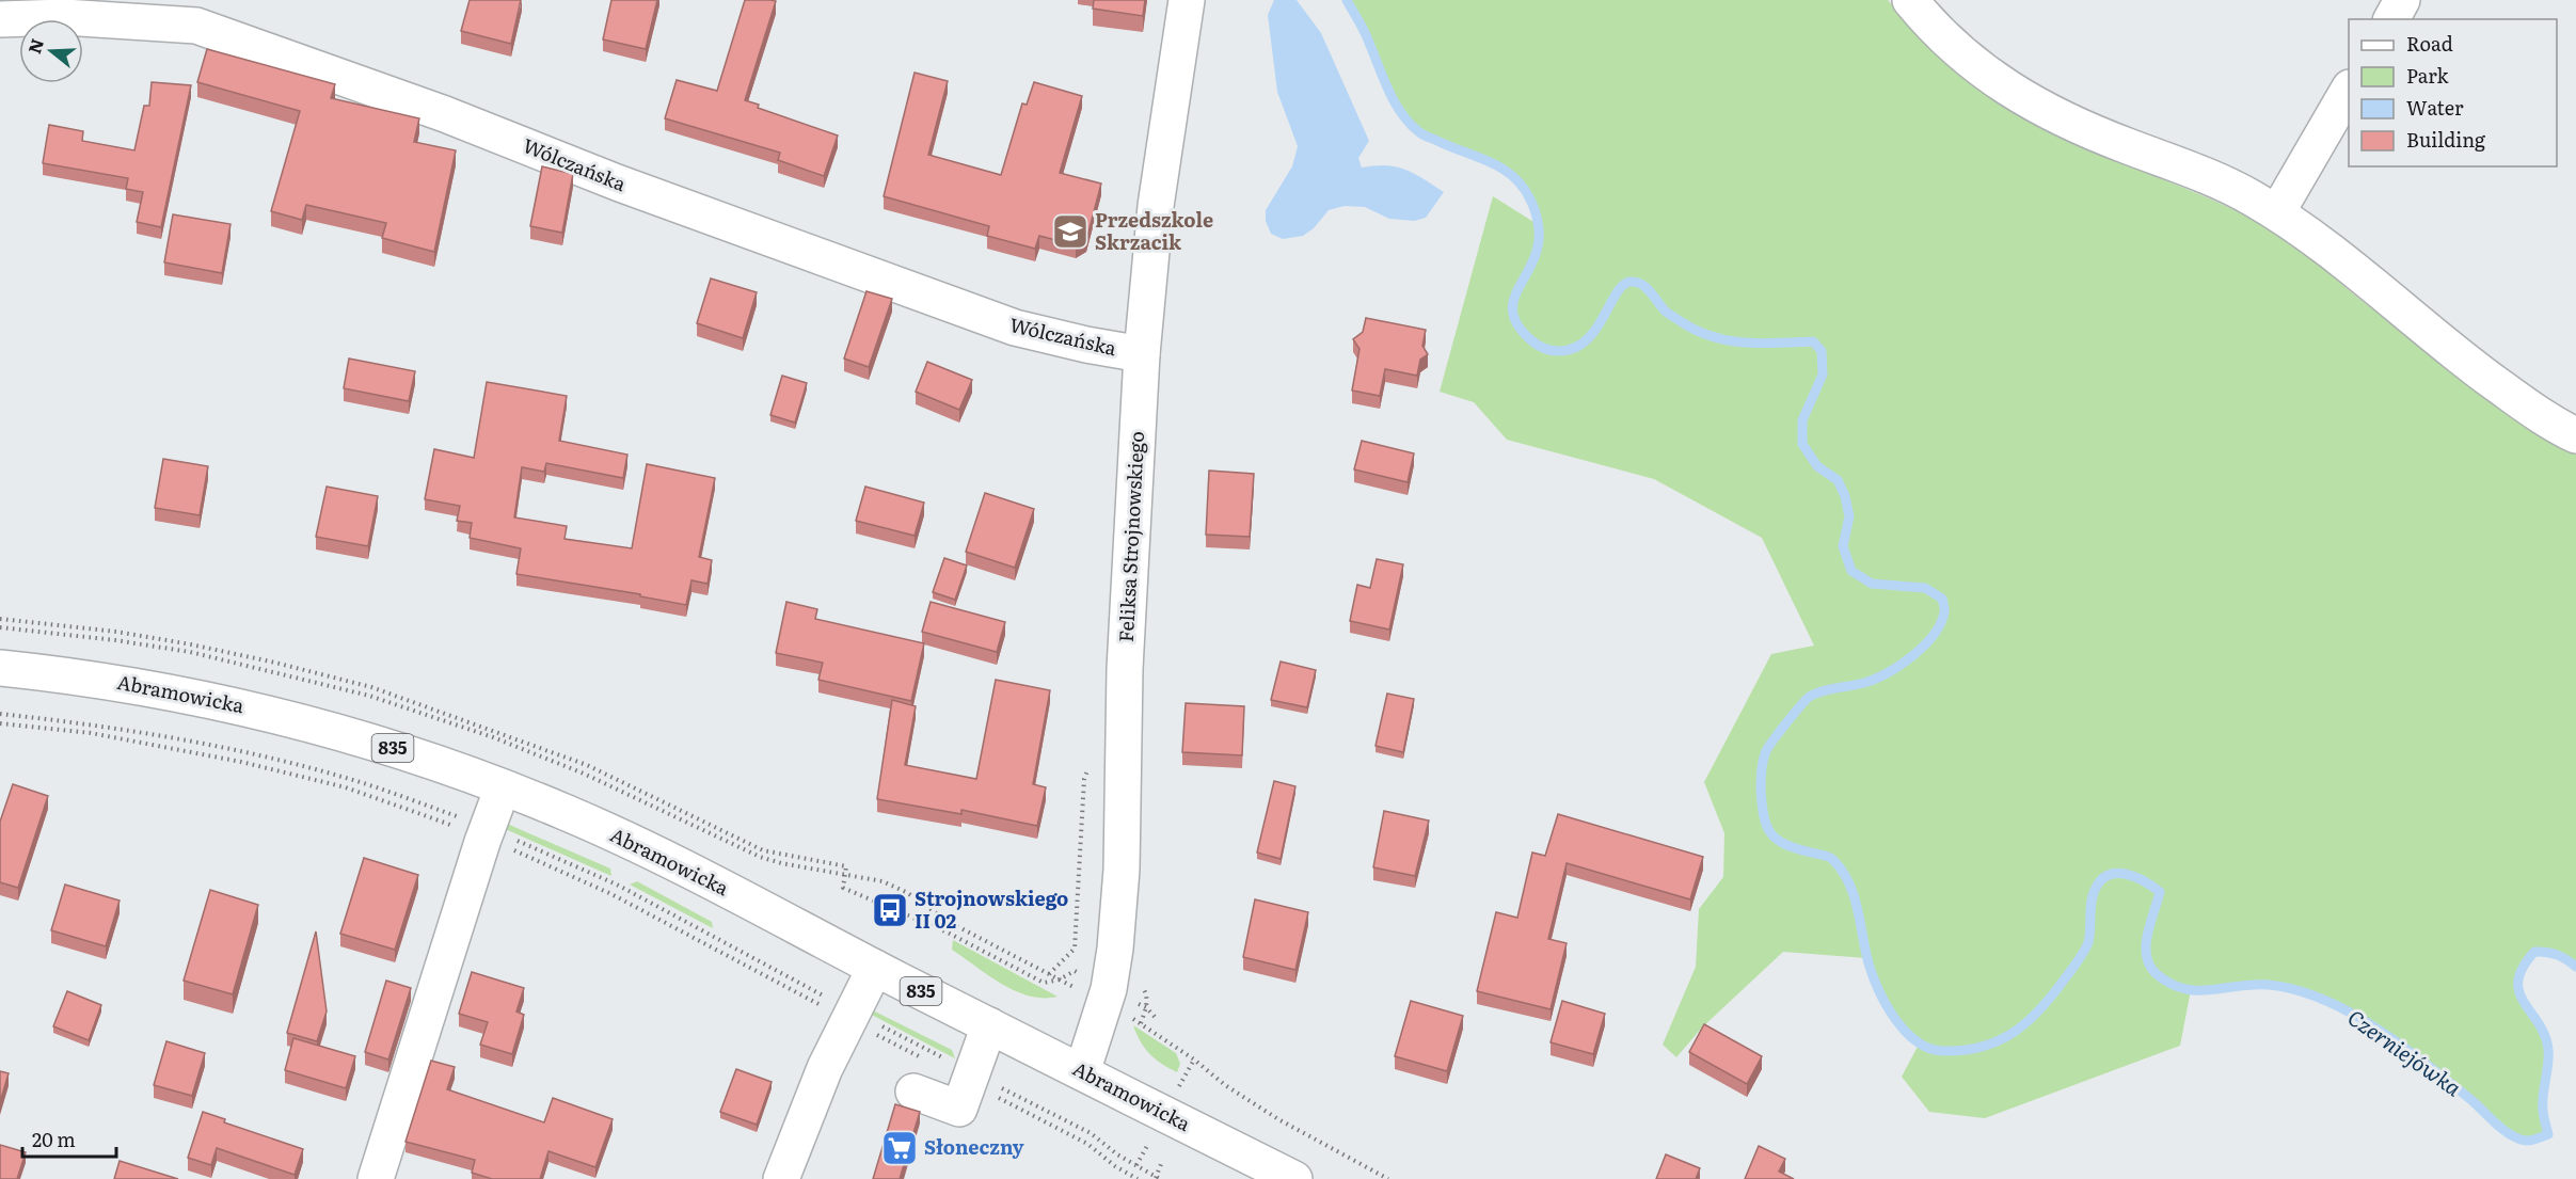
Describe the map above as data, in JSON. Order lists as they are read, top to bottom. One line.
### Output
{"streets":{"street":["Wólczańska","Feliksa Strojnowskiego","Abramowicka","835"]},"crossings":[["Wólczańska","Feliksa Strojnowskiego"],["Feliksa Strojnowskiego","Abramowicka"]],"water":["Czerniejówka"],"places":{"school or university":["Przedszkole Skrzacik"],"bus stop":["Strojnowskiego II 02"],"supermarket":["Słoneczny"]},"legend":["Road","Park","Water","Building"],"scale_bar":"20 m","north":"left"}
